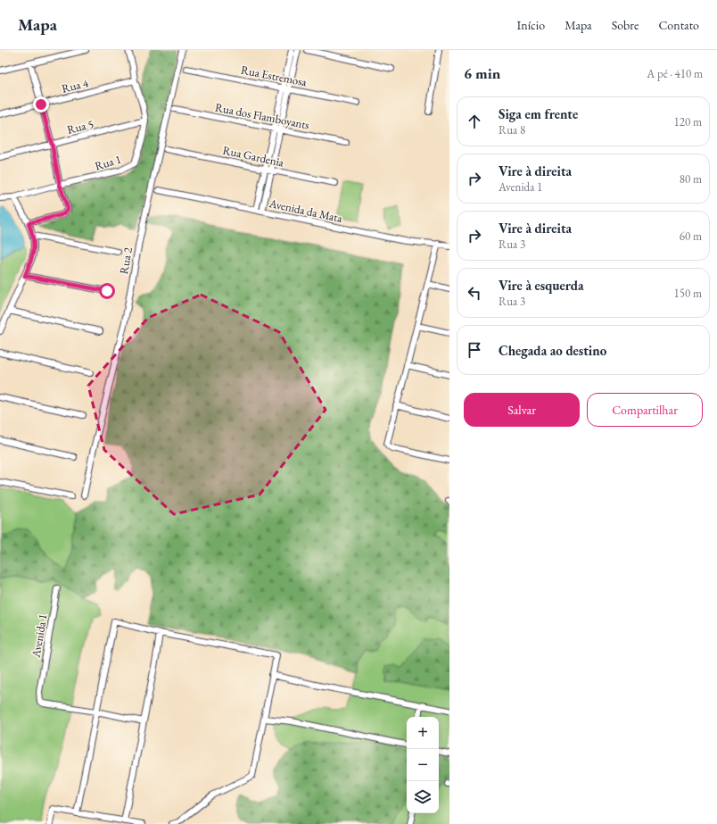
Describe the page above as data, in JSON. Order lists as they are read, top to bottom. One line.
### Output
{"streets":{"street":["Rua Estremosa","Rua 4","Rua dos Flamboyants","Rua 5","Rua Gardenia","Rua 1","Avenida da Mata","Rua 2","Avenida 1"]},"crossings":[["Rua 4","Rua 1"],["Rua 5","Rua 1"]],"page":{"header":"Mapa","nav":["Início","Mapa","Sobre","Contato"],"heading":["6 min","A pé · 410 m"],"list":[["Siga em frente","Rua 8","120 m"],["Vire à direita","Avenida 1","80 m"],["Vire à direita","Rua 3","60 m"],["Vire à esquerda","Rua 3","150 m"],"Chegada ao destino"],"buttons":["Salvar","Compartilhar"],"map_buttons":["+","−"]}}
